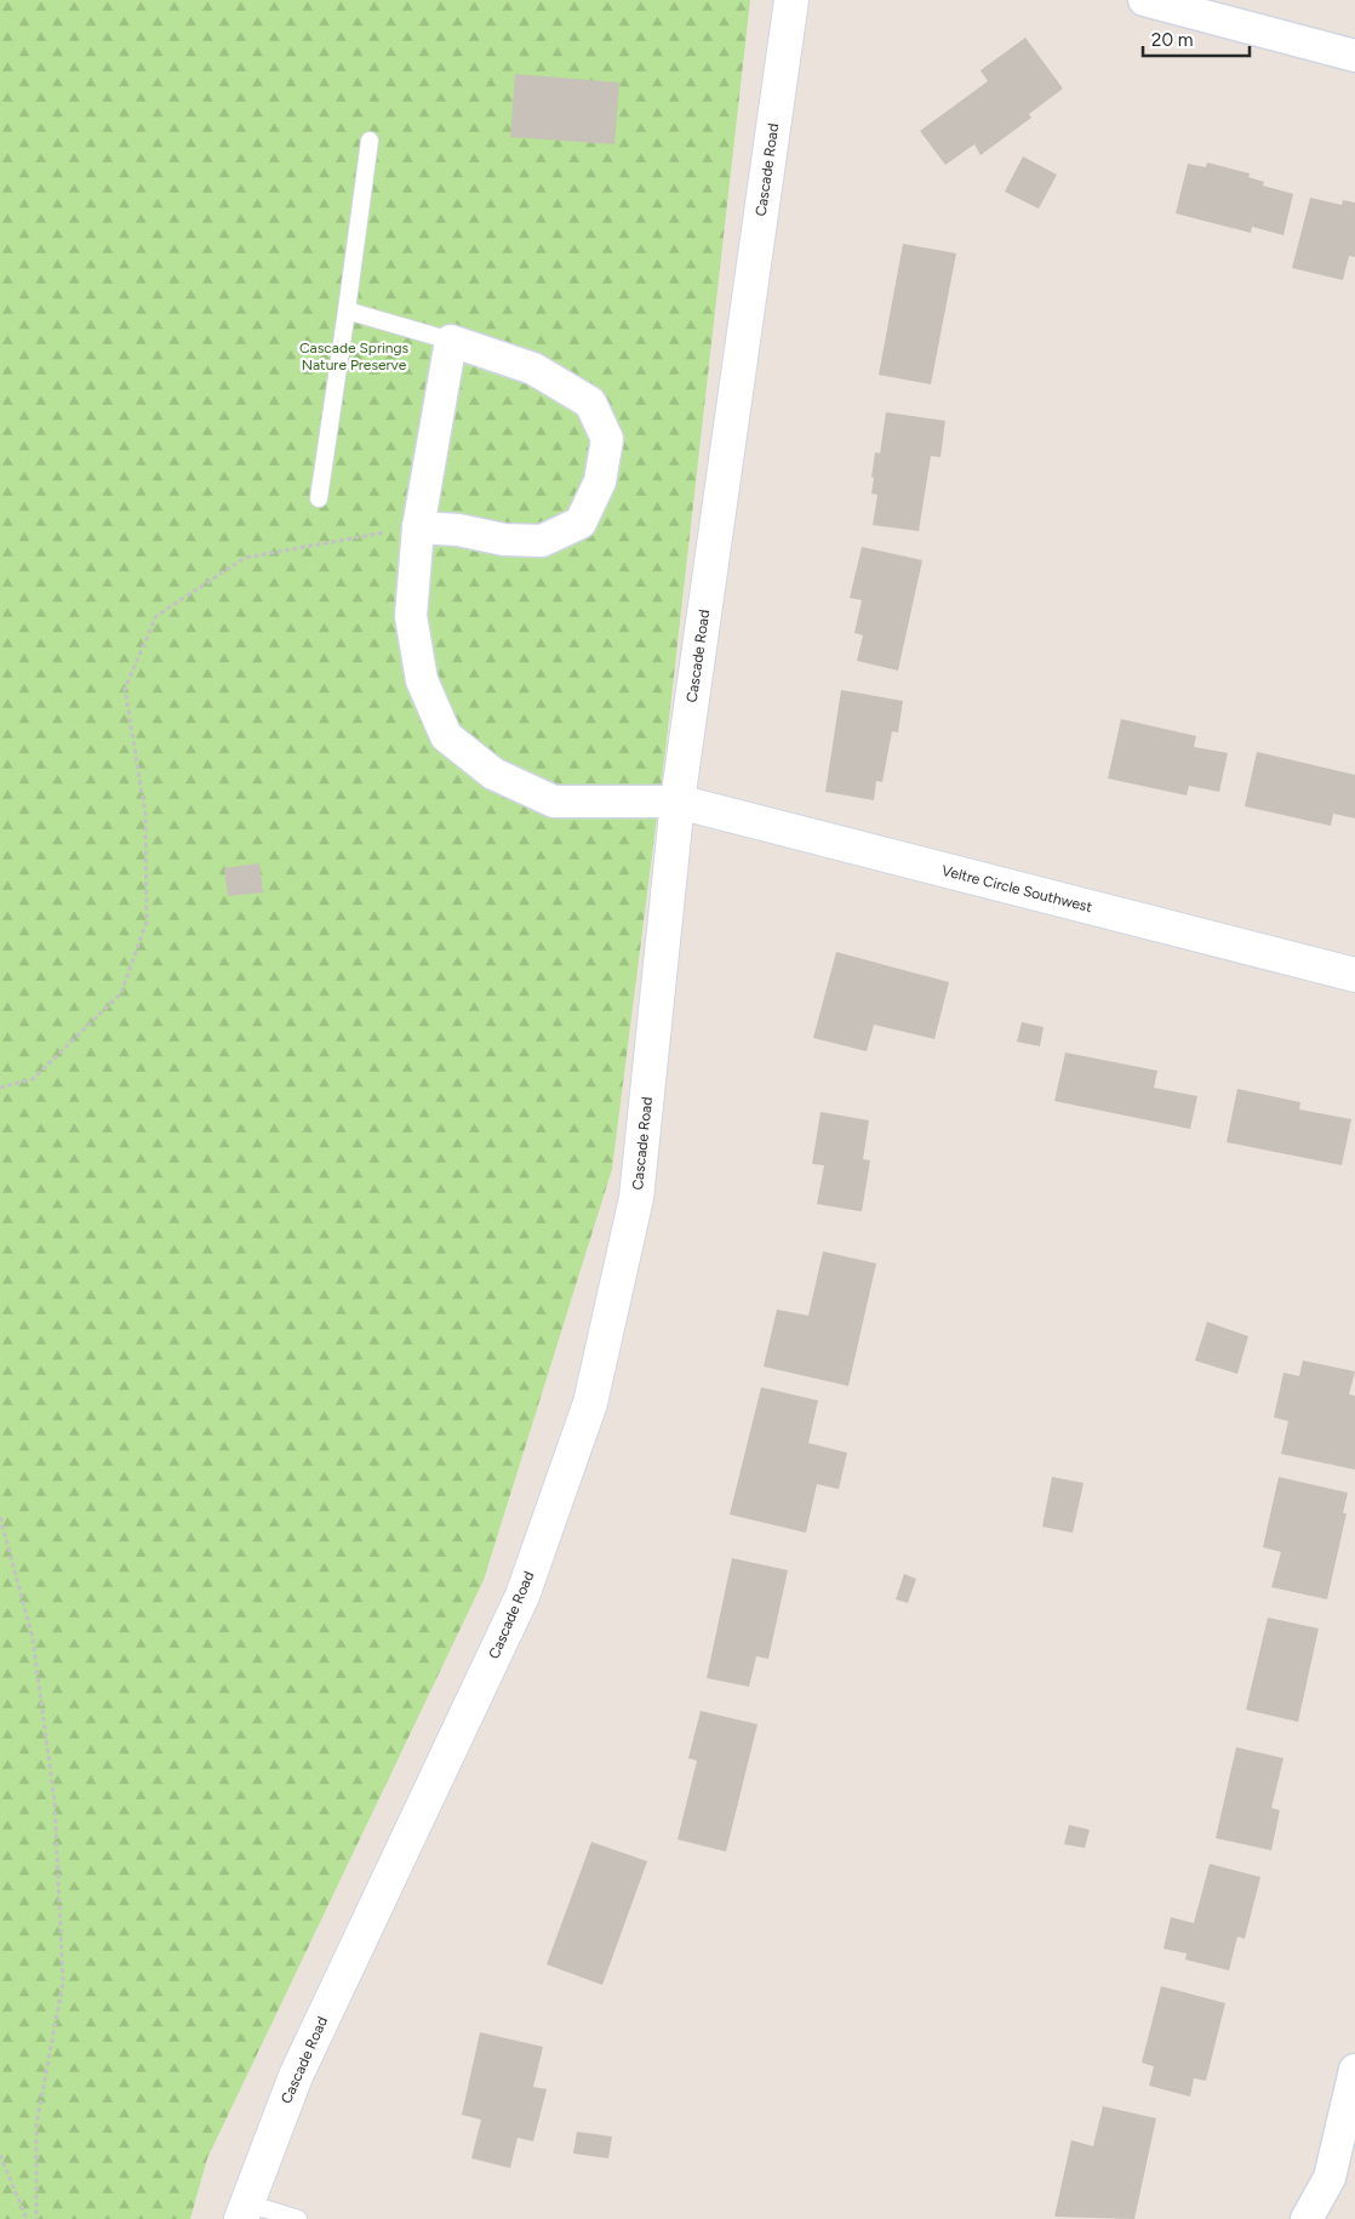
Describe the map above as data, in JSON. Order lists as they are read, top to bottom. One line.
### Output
{"streets":{"main road":["Cascade Road","Veltre Circle Southwest"]},"crossings":[["Cascade Road","Veltre Circle Southwest"]],"parks":["Cascade Springs Nature Preserve"],"scale_bar":"20 m"}
